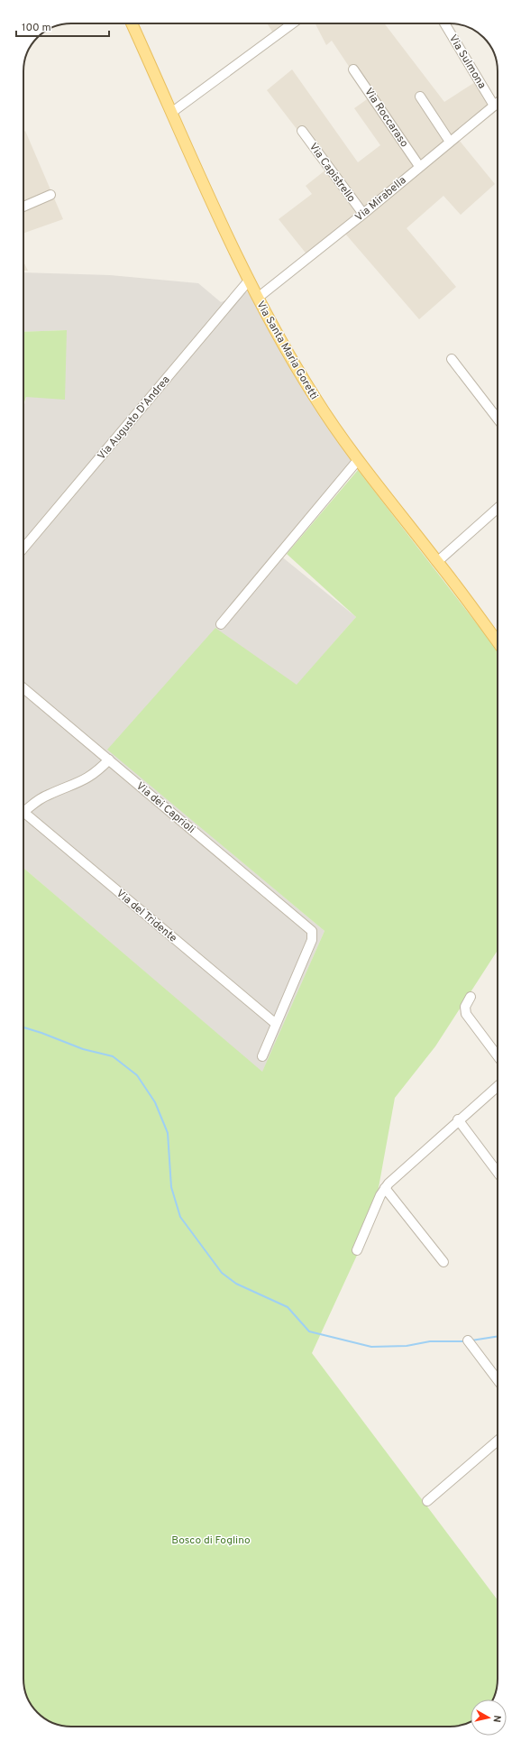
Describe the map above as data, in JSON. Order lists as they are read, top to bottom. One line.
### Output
{"streets":{"main road":["Via Santa Maria Goretti"],"street":["Via Sulmona","Via Roccaraso","Via Capistrello","Via Mirabella","Via Augusto D'Andrea","Via dei Caprioli","Via del Tridente"]},"crossings":[["Via Sulmona","Via Mirabella"],["Via Roccaraso","Via Mirabella"],["Via Capistrello","Via Mirabella"],["Via Mirabella","Via Santa Maria Goretti"],["Via Santa Maria Goretti","Via Augusto D'Andrea"],["Via dei Caprioli","Via del Tridente"]],"parks":["Bosco di Foglino"],"scale_bar":"100 m","north":"right"}
